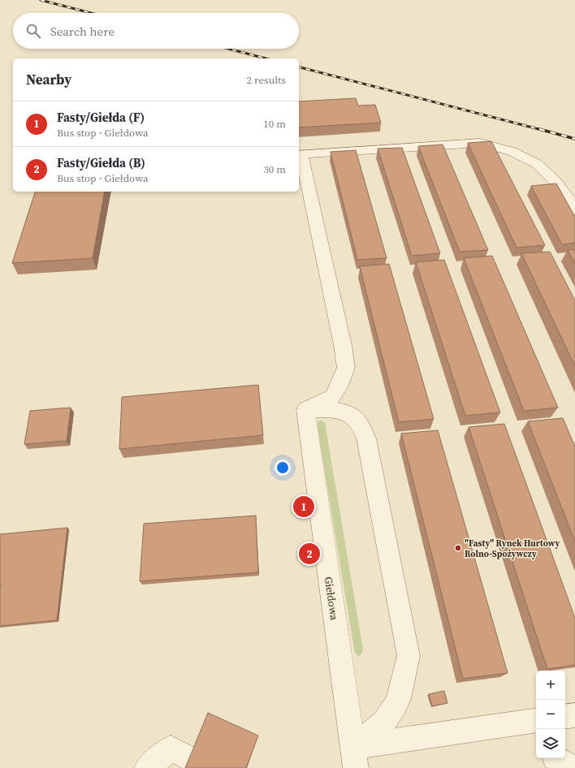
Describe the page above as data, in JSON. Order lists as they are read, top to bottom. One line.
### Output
{"streets":{"street":["Giełdowa"]},"places":["\"Fasty\" Rynek Hurtowy Rolno-Spożywczy"],"page":{"search":"Search here","heading":["Nearby","2 results"],"list":[{"mark":"1","name":"Fasty/Giełda (F)","note":"Bus stop · Giełdowa","value":"10 m"},{"mark":"2","name":"Fasty/Giełda (B)","note":"Bus stop · Giełdowa","value":"30 m"}],"pins":["1","2"],"map_buttons":["+","−"]}}
